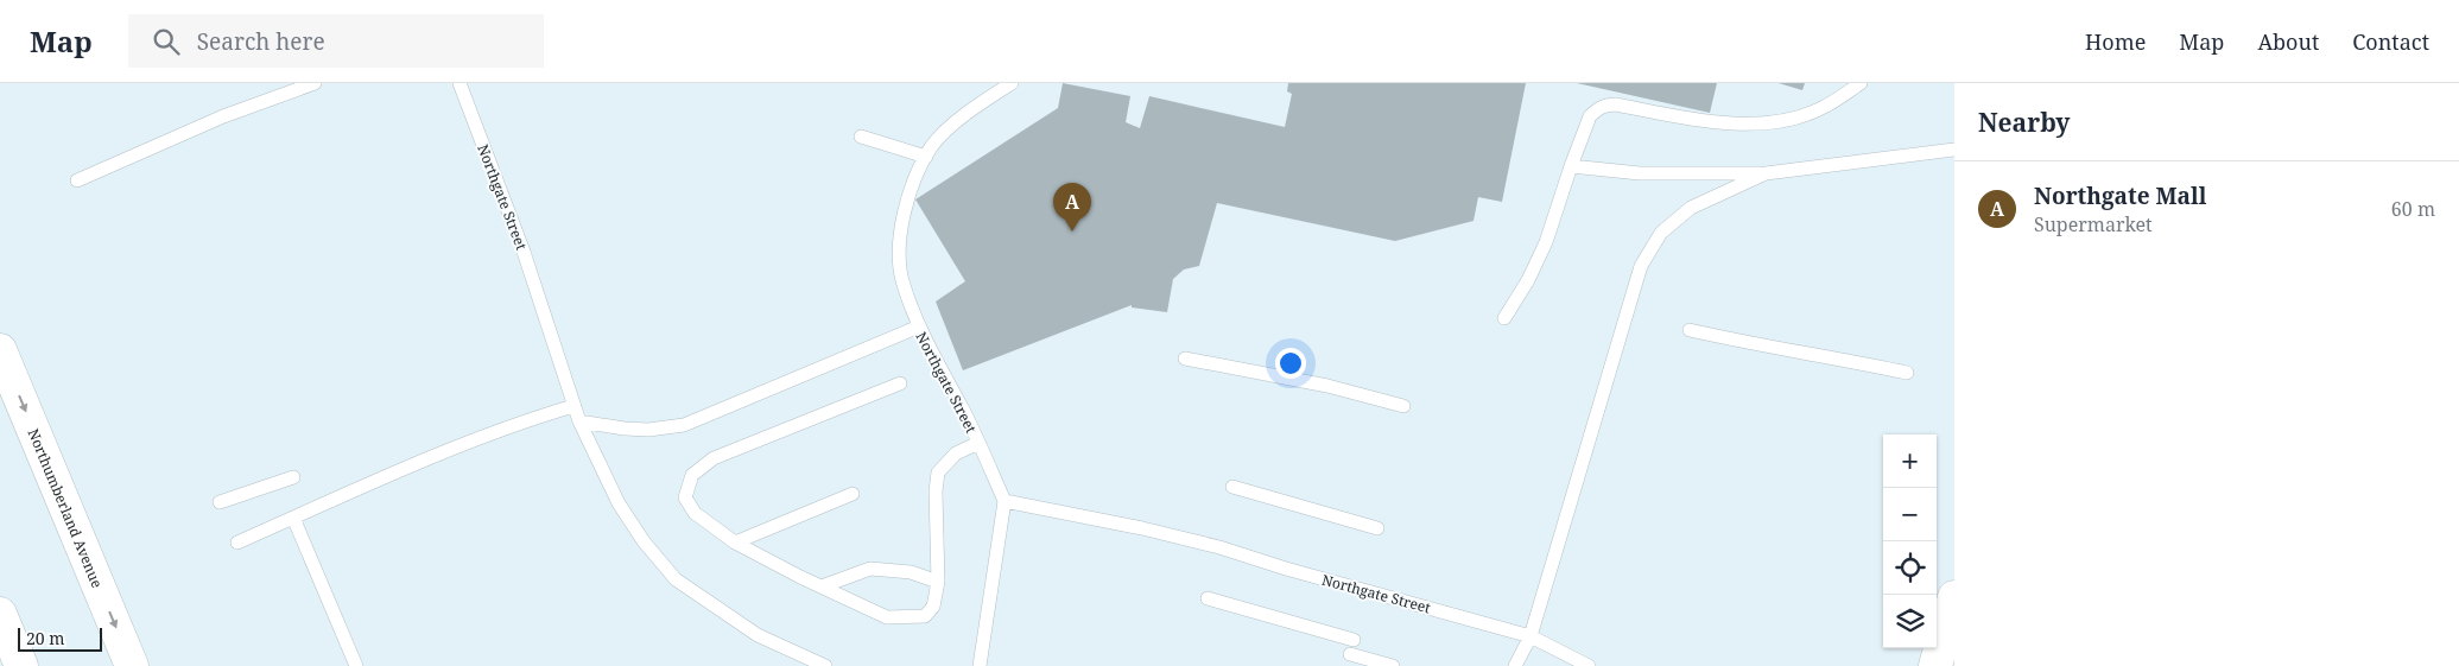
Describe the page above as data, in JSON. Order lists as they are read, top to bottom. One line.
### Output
{"streets":{"main road":["Northumberland Avenue"],"lane":["Northgate Street"]},"one_way":["Northumberland Avenue"],"scale_bar":"20 m","page":{"header":"Map","search":"Search here","nav":["Home","Map","About","Contact"],"heading":"Nearby","list":[{"mark":"A","name":"Northgate Mall","note":"Supermarket","value":"60 m"}],"pins":"A","map_buttons":["+","−"],"scale":"20 m"}}
